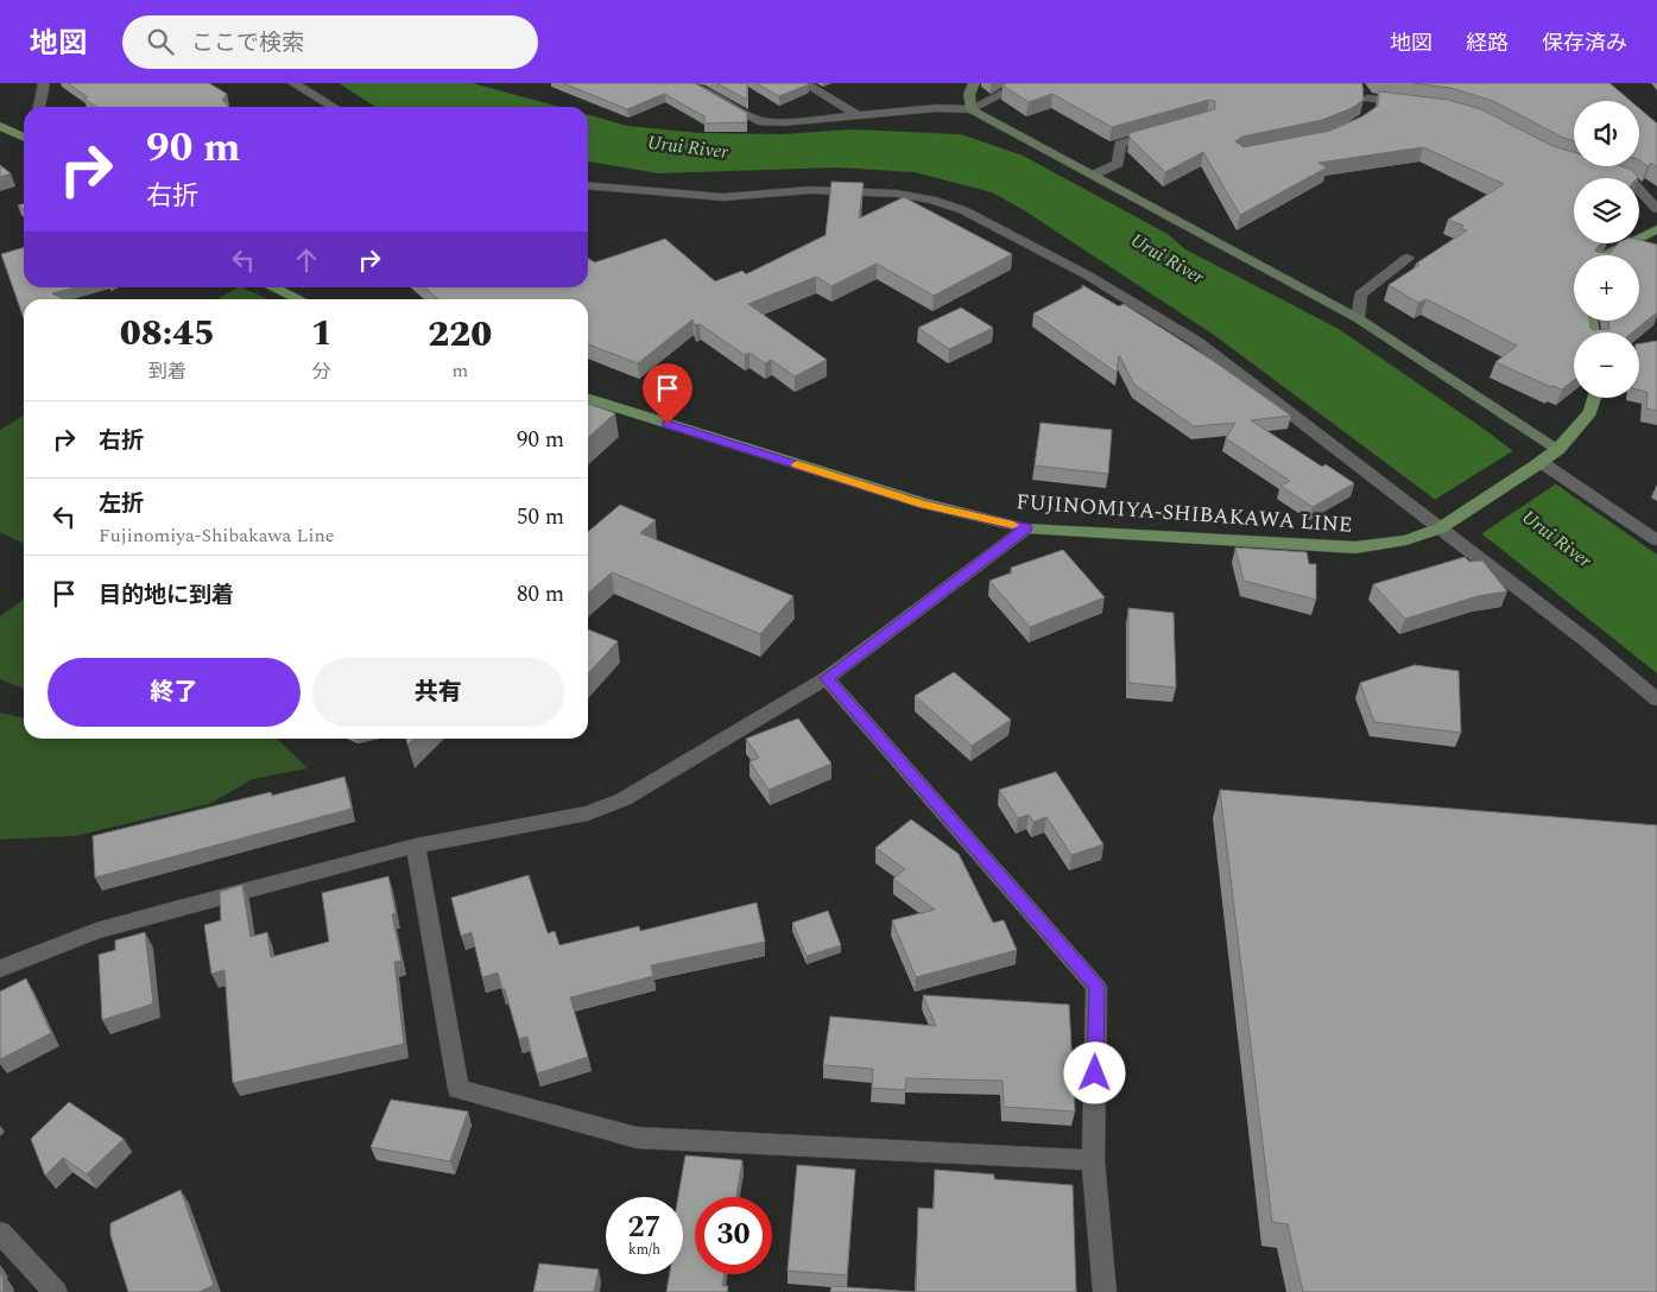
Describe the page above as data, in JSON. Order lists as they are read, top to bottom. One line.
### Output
{"streets":{"main road":["FUJINOMIYA-SHIBAKAWA LINE"]},"water":["Urui River"],"page":{"header":"地図","search":"ここで検索","nav":["地図","経路","保存済み"],"map_buttons":["+","−"],"turn":["90 m","右折"],"eta":["08:45","到着","1","分","220","m"],"list":[{"name":"右折","value":"90 m"},{"name":"左折","note":"Fujinomiya-Shibakawa Line","value":"50 m"},{"name":"目的地に到着","value":"80 m"}],"buttons":["終了","共有"],"speed":"27 km/h","limit":"30"}}
